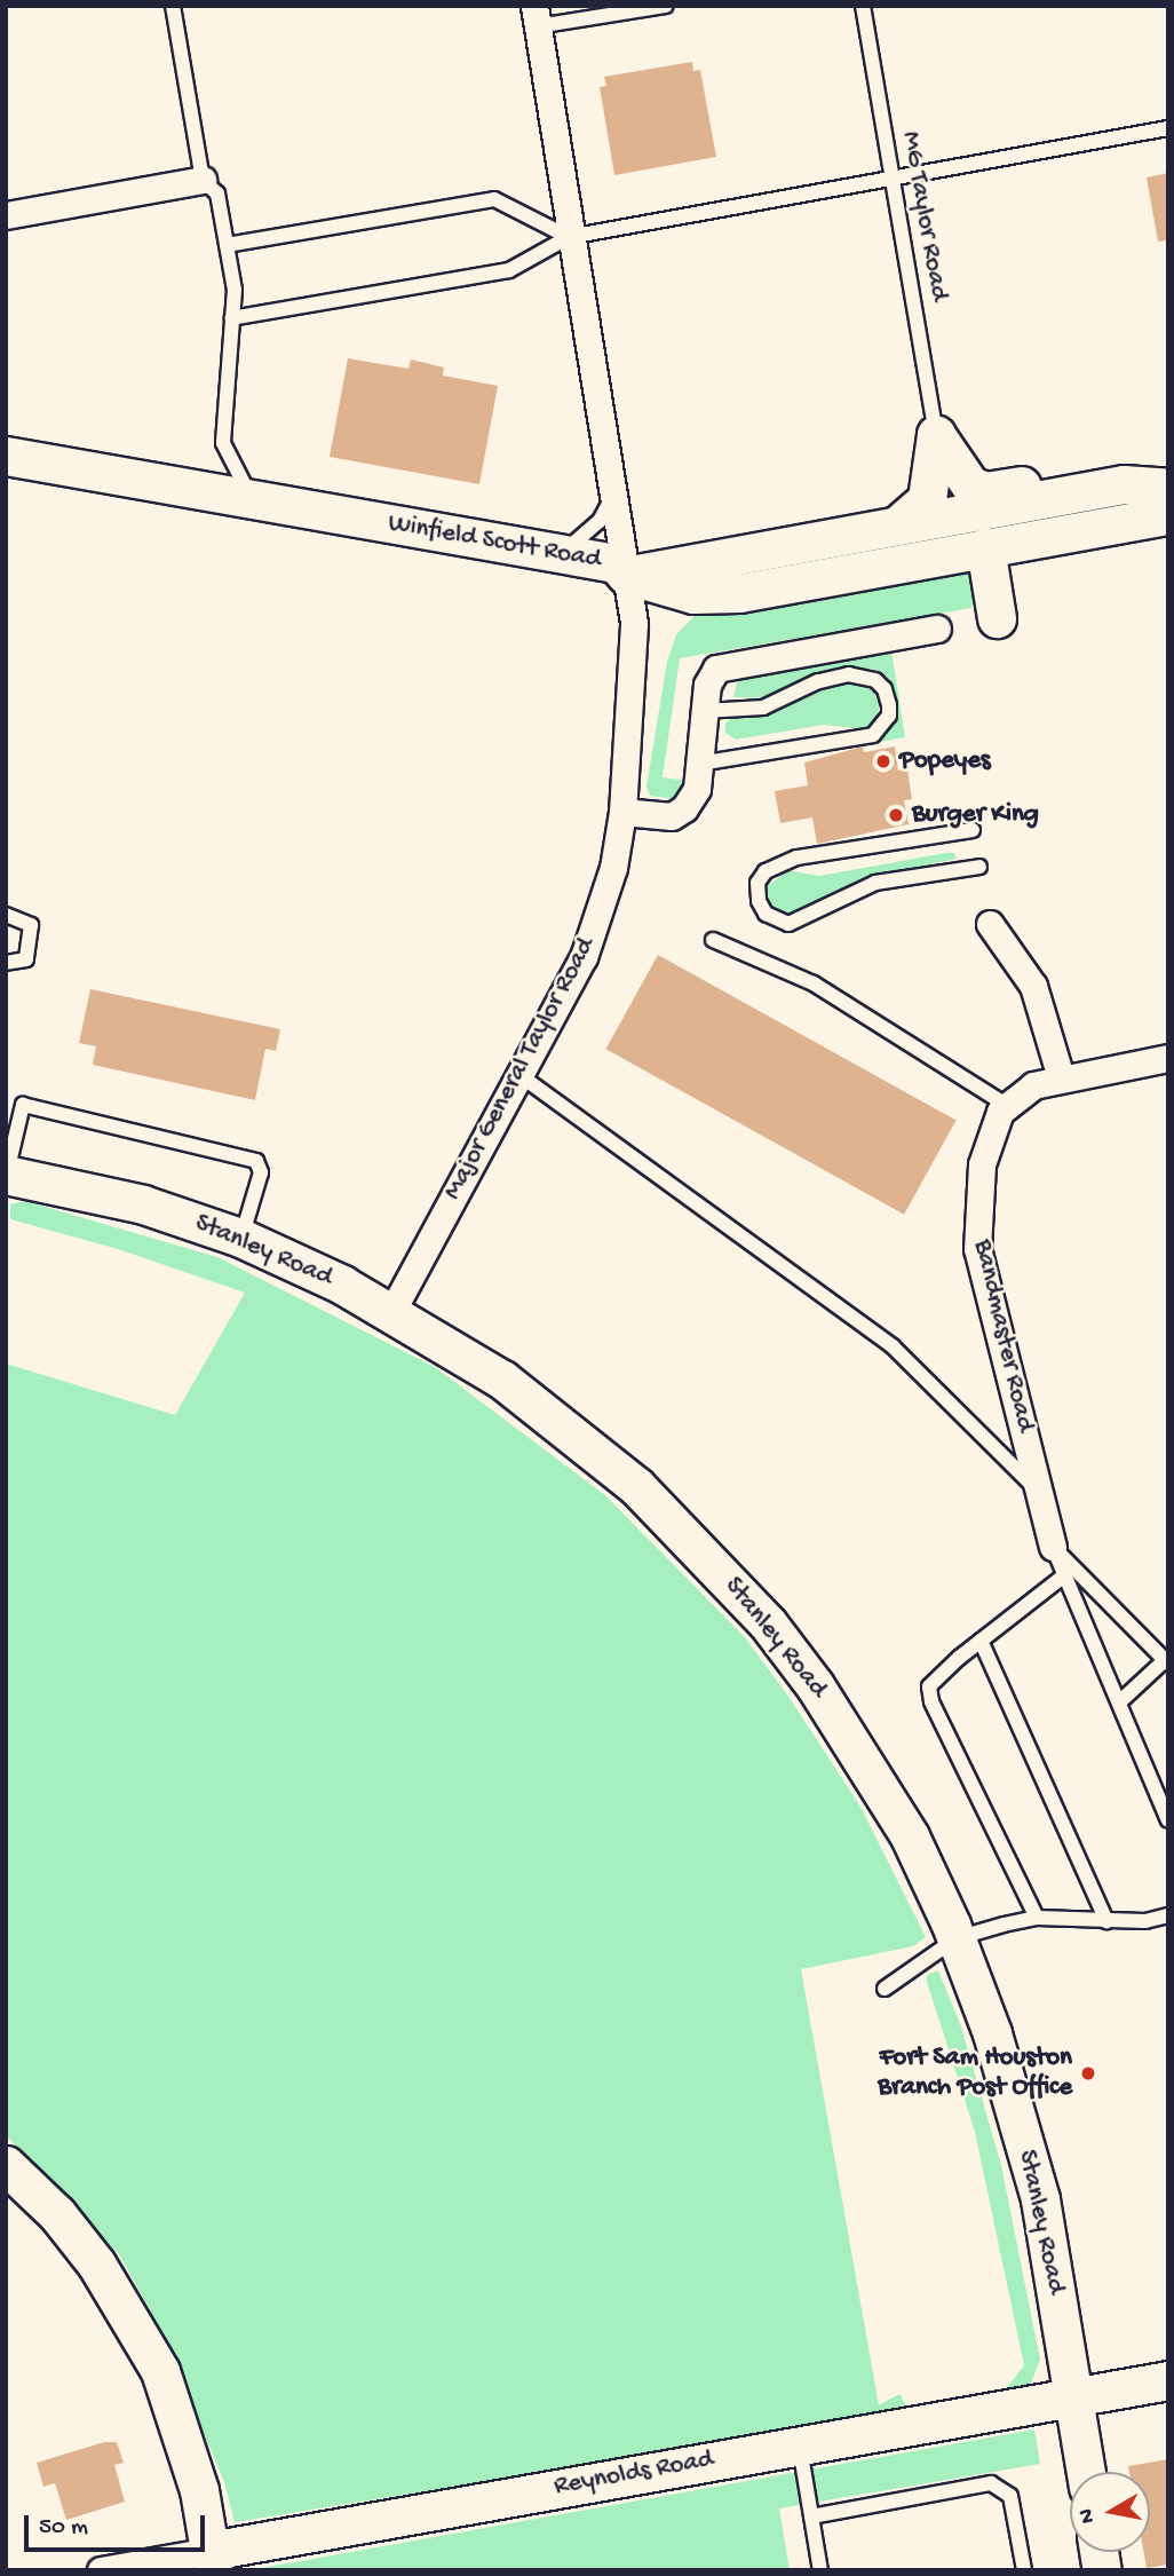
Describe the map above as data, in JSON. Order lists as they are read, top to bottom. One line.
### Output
{"streets":{"street":["Winfield Scott Road","Major General Taylor Road","Stanley Road","Bandmaster Road","Reynolds Road"],"lane":["MG Taylor Road"]},"crossings":[["Winfield Scott Road","Major General Taylor Road"],["Major General Taylor Road","Stanley Road"],["Stanley Road","Reynolds Road"]],"places":["Popeyes","Burger King","Fort Sam Houston Branch Post Office"],"scale_bar":"50 m","north":"left"}
